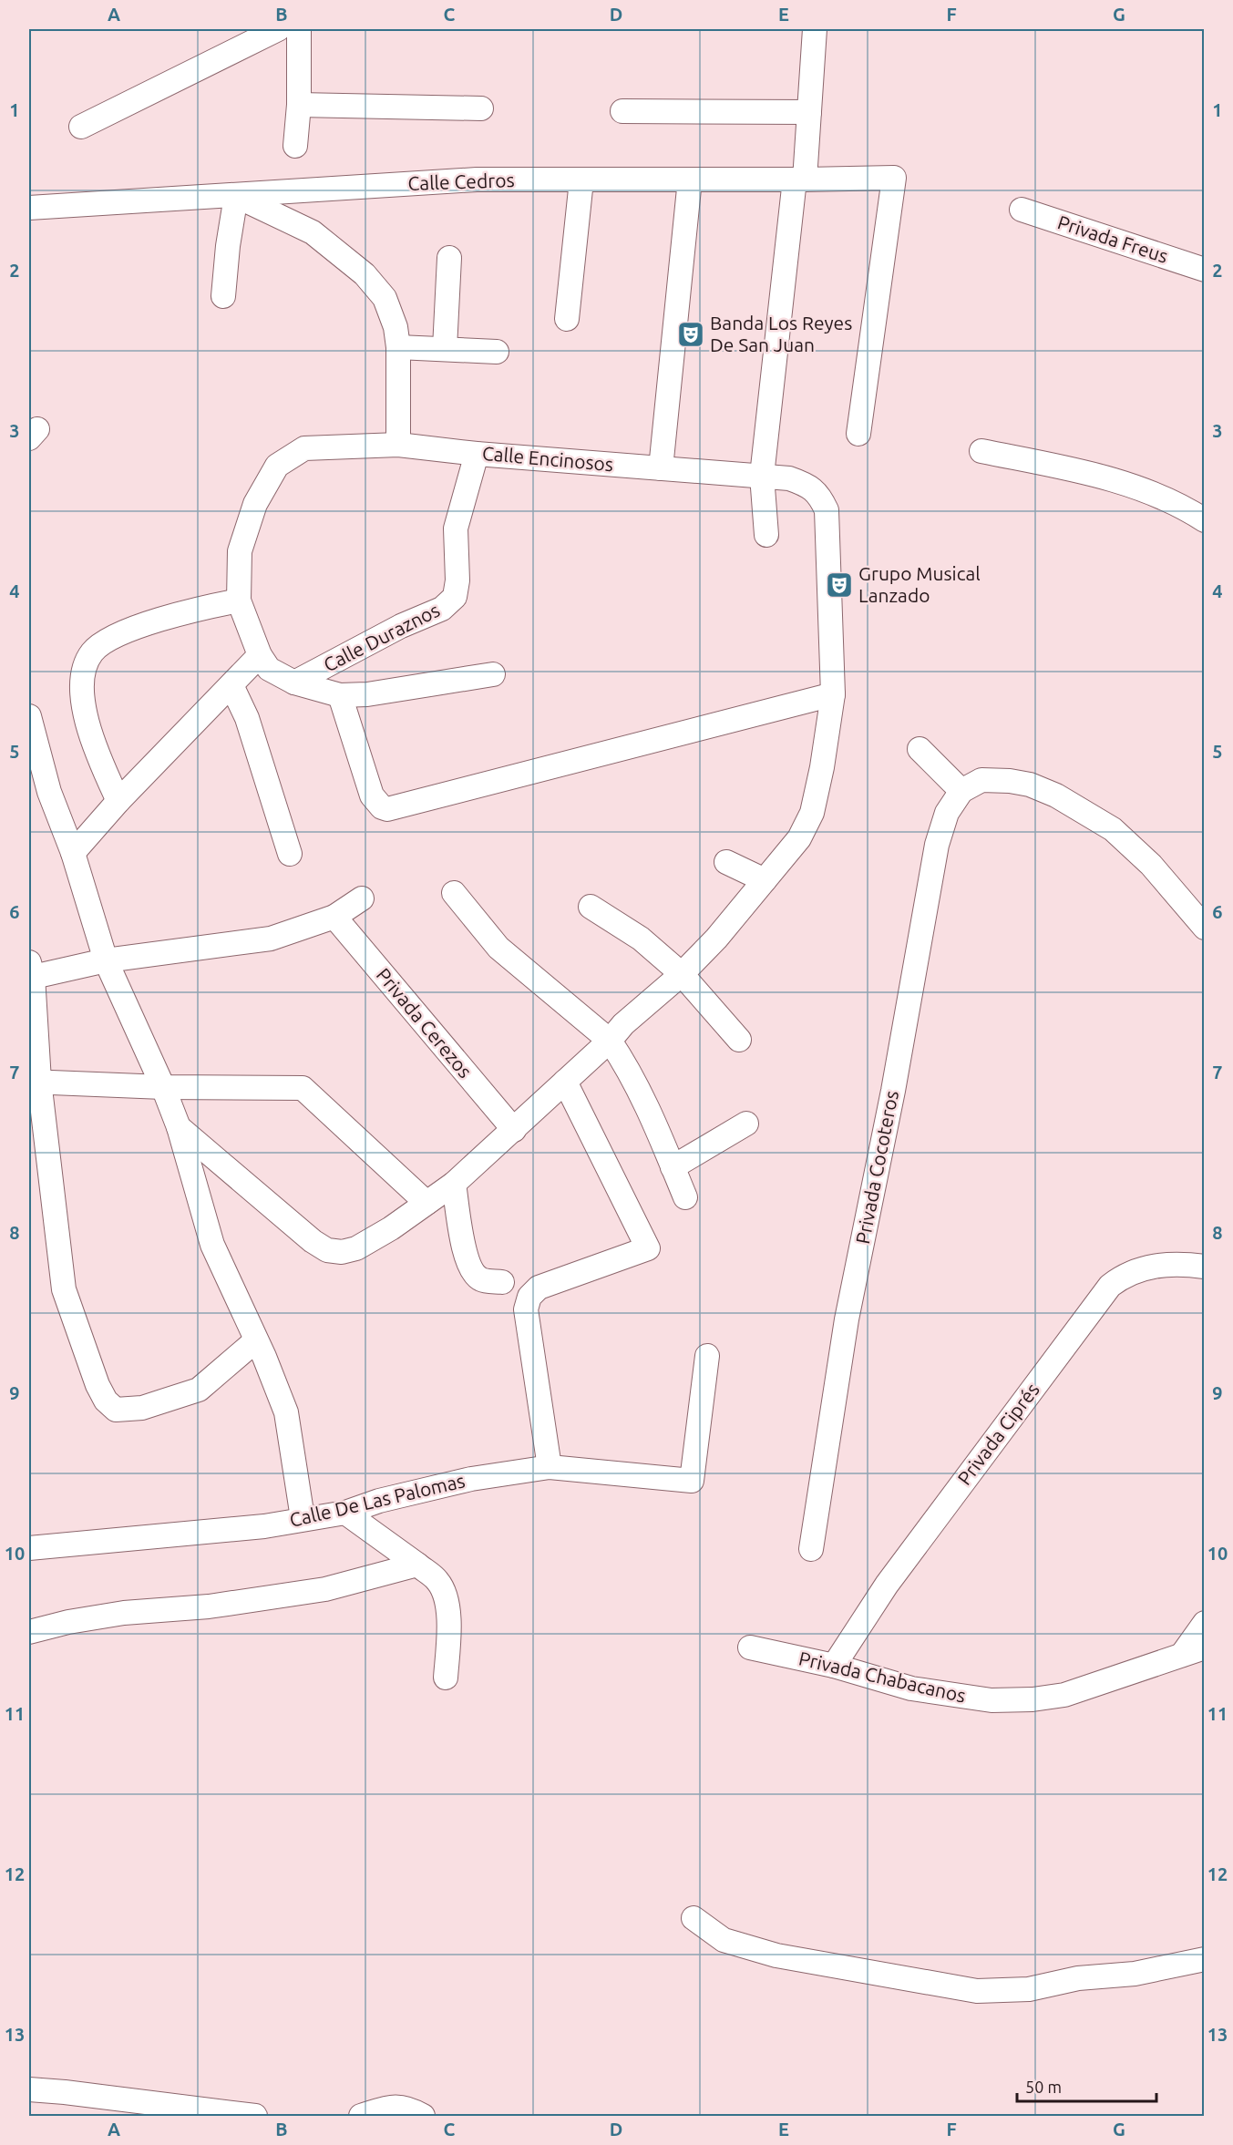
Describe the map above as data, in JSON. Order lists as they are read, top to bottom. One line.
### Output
{"streets":{"street":["Calle Cedros","Privada Freus","Calle Encinosos","Calle Duraznos","Privada Cerezos","Privada Cocoteros","Privada Ciprés","Calle De Las Palomas","Privada Chabacanos"]},"crossings":[["Calle Encinosos","Calle Duraznos"],["Calle Encinosos","Privada Cerezos"],["Privada Ciprés","Privada Chabacanos"]],"places":{"theatre":["Banda Los Reyes De San Juan","Grupo Musical Lanzado"]},"scale_bar":"50 m","grid":{"columns":["A","B","C","D","E","F","G"],"rows":["1","2","3","4","5","6","7","8","9","10","11","12","13"]}}
